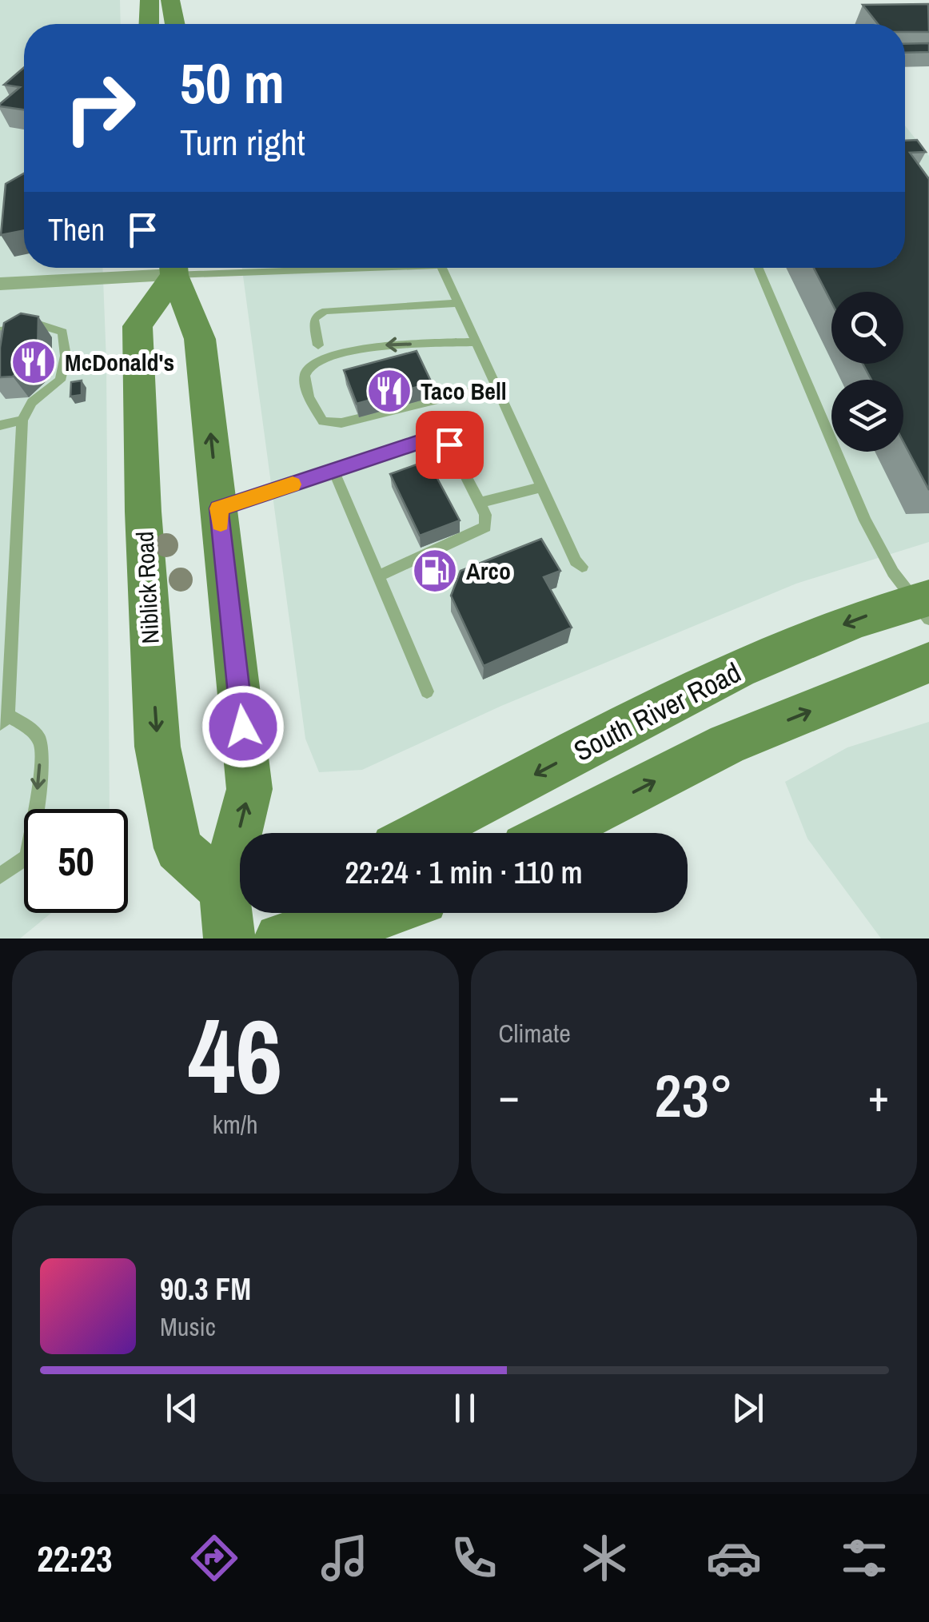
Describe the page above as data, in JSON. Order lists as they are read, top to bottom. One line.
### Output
{"streets":{"main road":["Niblick Road","South River Road"]},"places":{"restaurant":["McDonald's","Taco Bell"],"fuel station":["Arco"]},"page":{"turn":["50 m","Turn right"],"then":"Then","limit":"50","trip":"22:24 · 1 min · 110 m","tile":[["46","km/h"],"Climate"],"heat":["−","23°","+"],"song":["90.3 FM","Music"],"tabs":"22:23"}}
